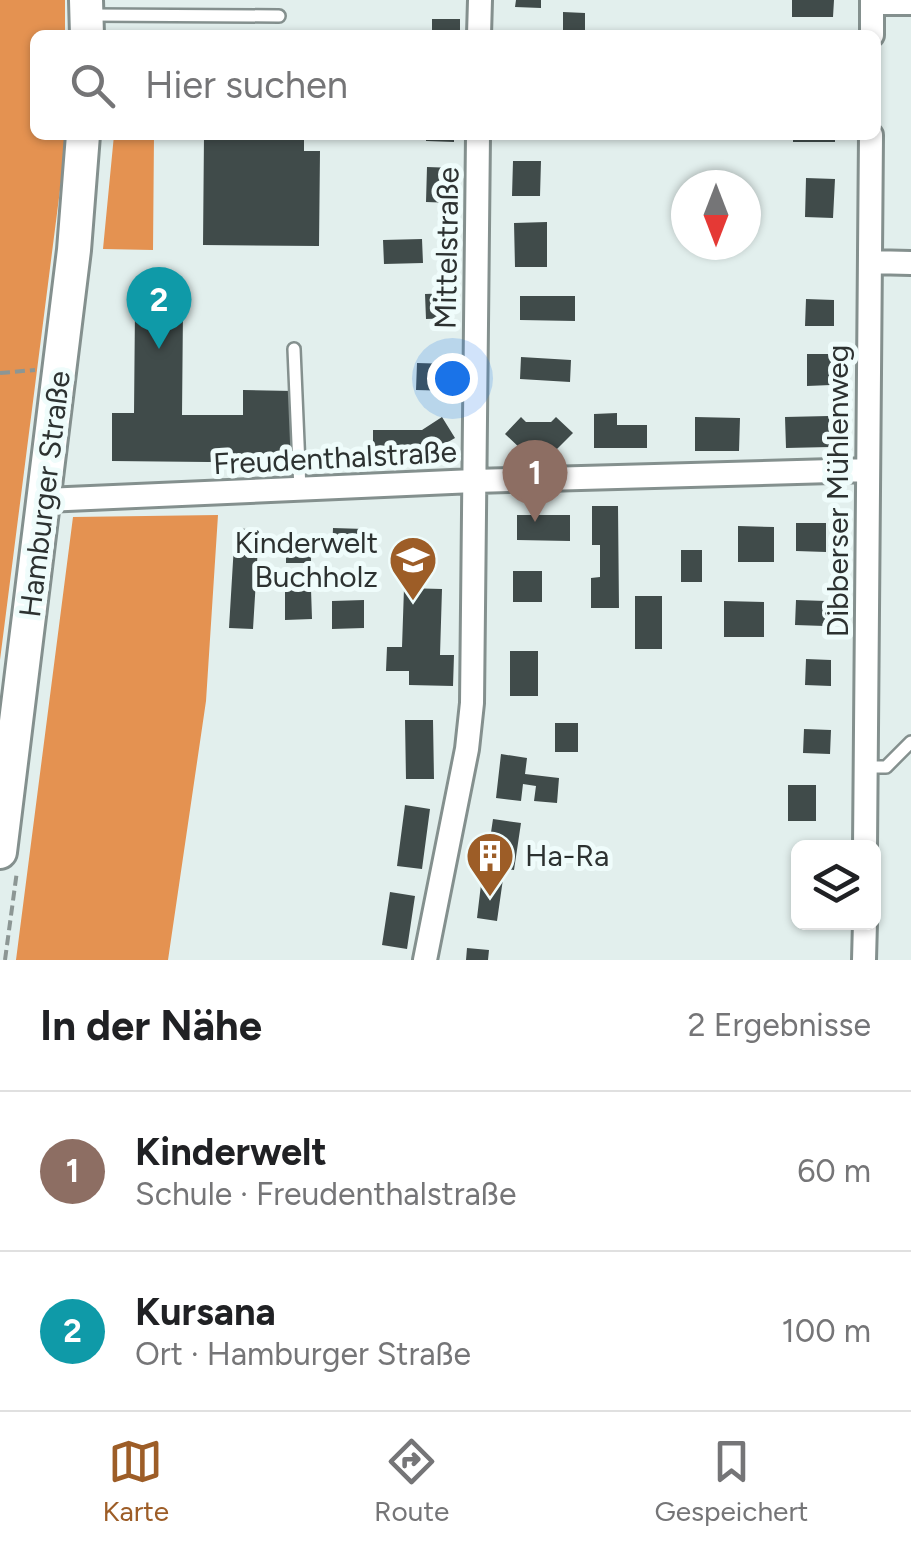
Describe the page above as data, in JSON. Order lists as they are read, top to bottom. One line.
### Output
{"streets":{"main road":["Hamburger Straße"],"street":["Mittelstraße","Freudenthalstraße","Dibberser Mühlenweg"]},"crossings":[["Mittelstraße","Freudenthalstraße"],["Freudenthalstraße","Dibberser Mühlenweg"],["Freudenthalstraße","Hamburger Straße"]],"places":{"school or university":["Kinderwelt Buchholz"],"building":["Ha-Ra"]},"north":"bottom","page":{"search":"Hier suchen","pins":["2","1"],"heading":["In der Nähe","2 Ergebnisse"],"list":[{"mark":"1","name":"Kinderwelt","note":"Schule · Freudenthalstraße","value":"60 m"},{"mark":"2","name":"Kursana","note":"Ort · Hamburger Straße","value":"100 m"}],"nav":["Karte","Route","Gespeichert"]}}
